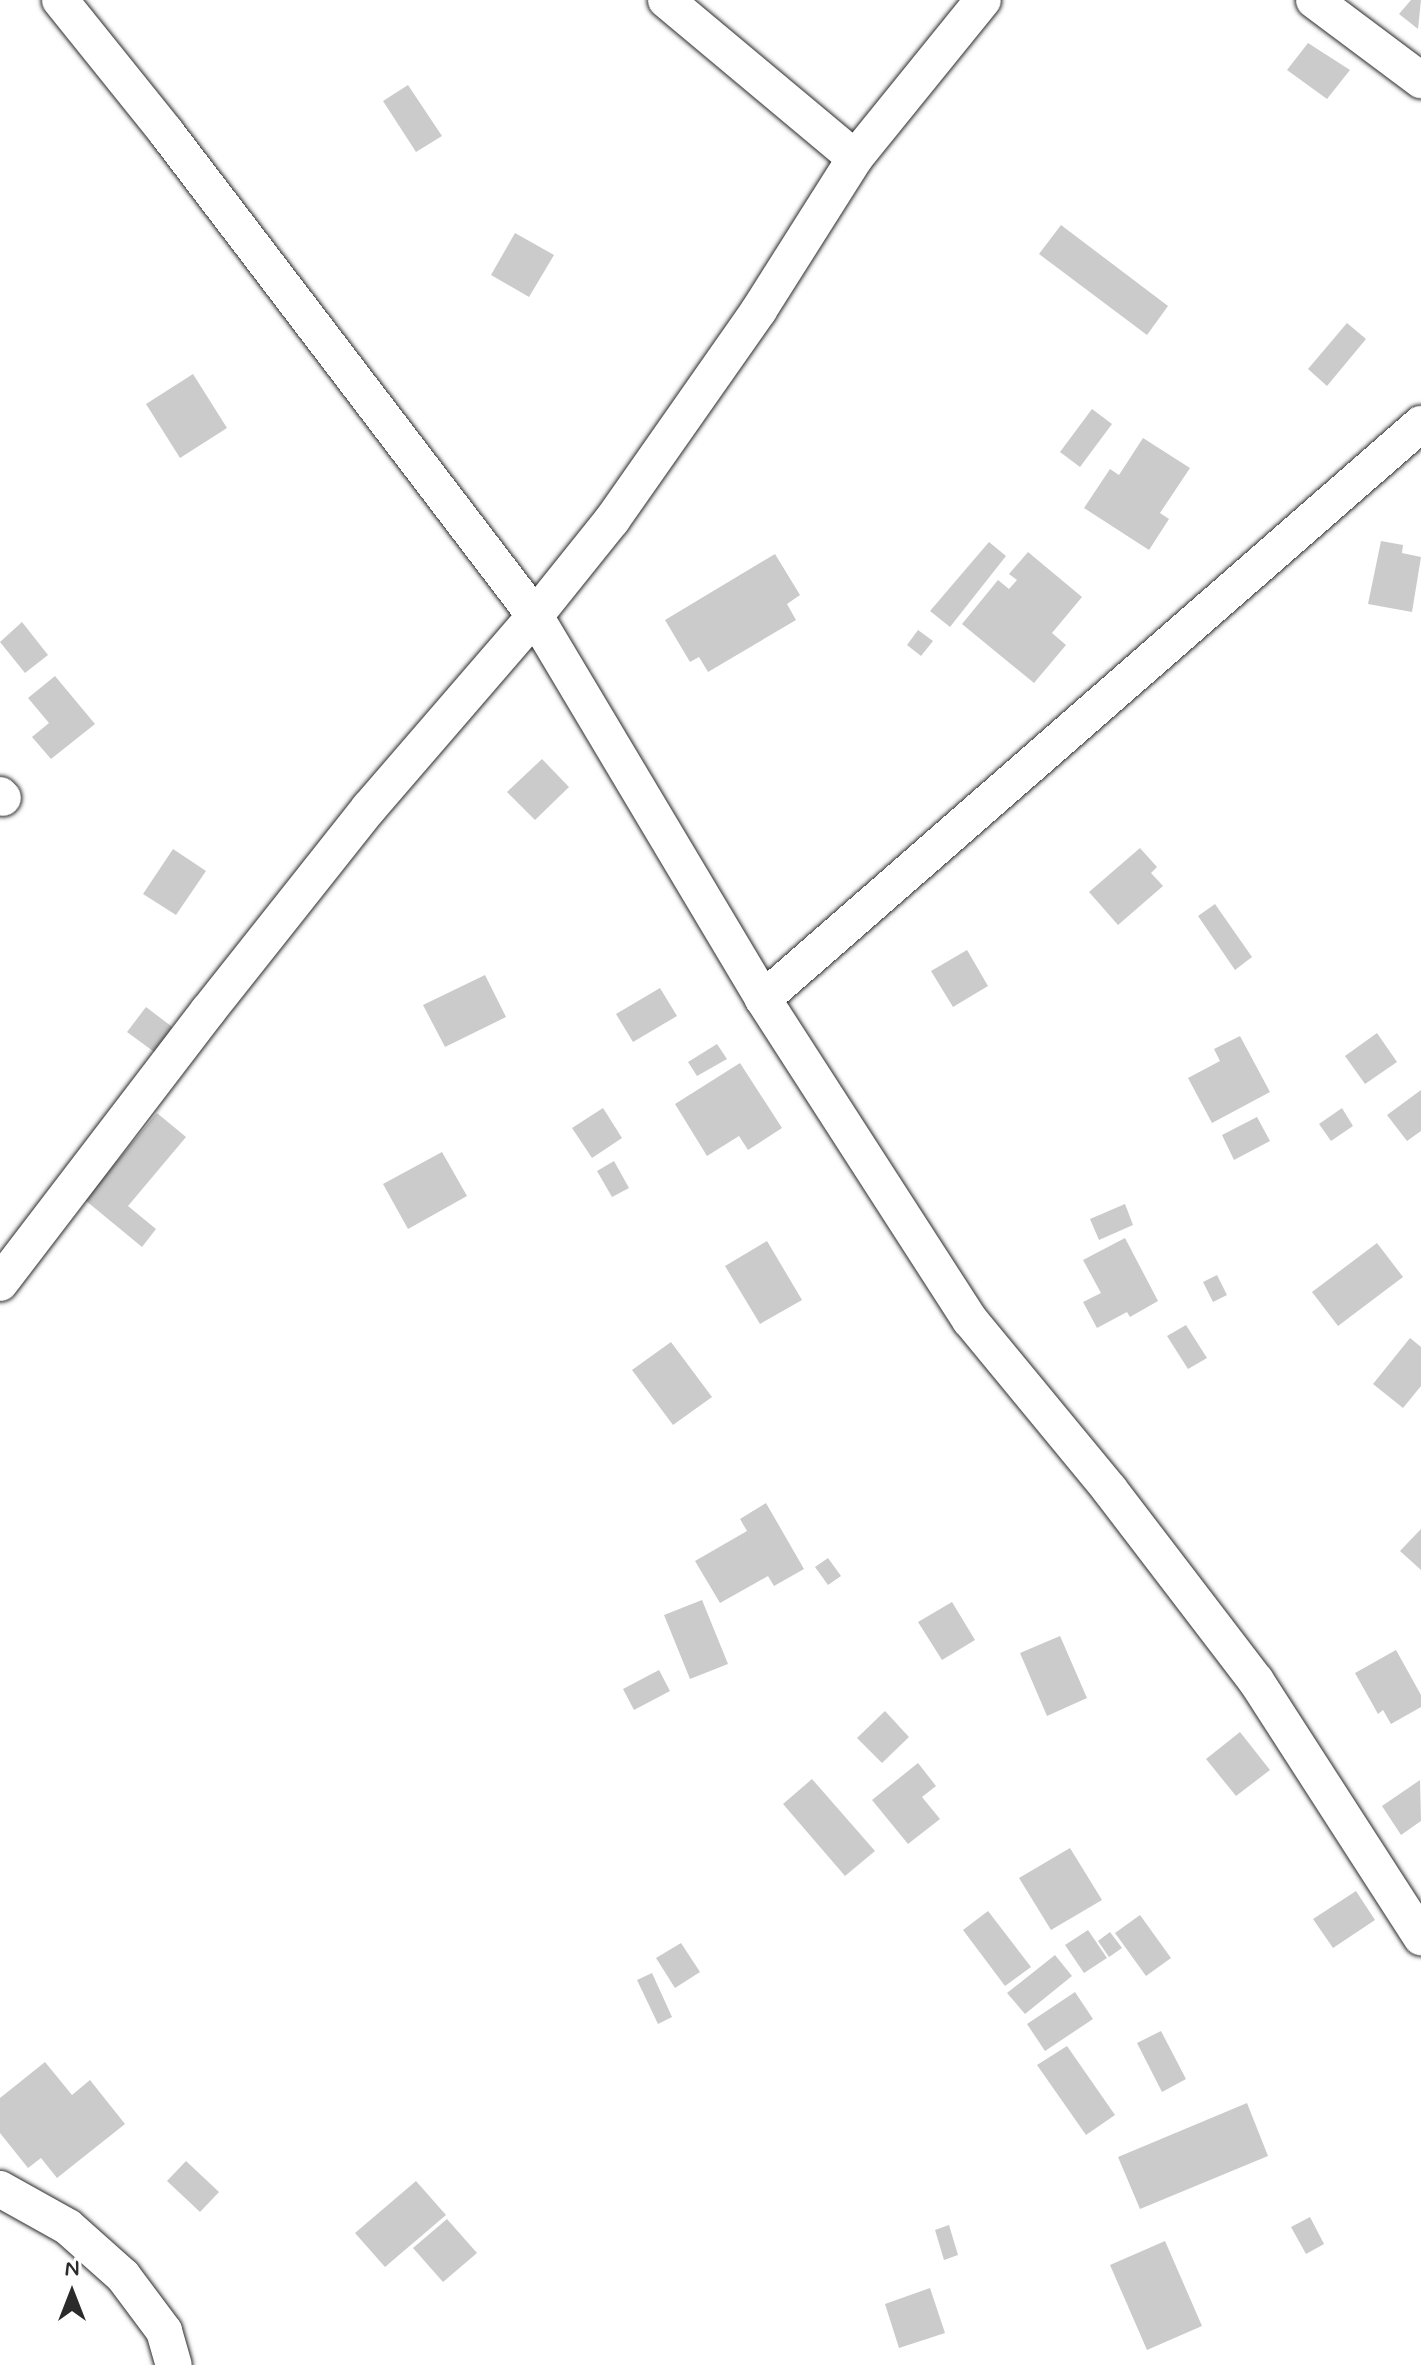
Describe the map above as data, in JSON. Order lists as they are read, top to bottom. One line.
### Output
{"north":"top"}
